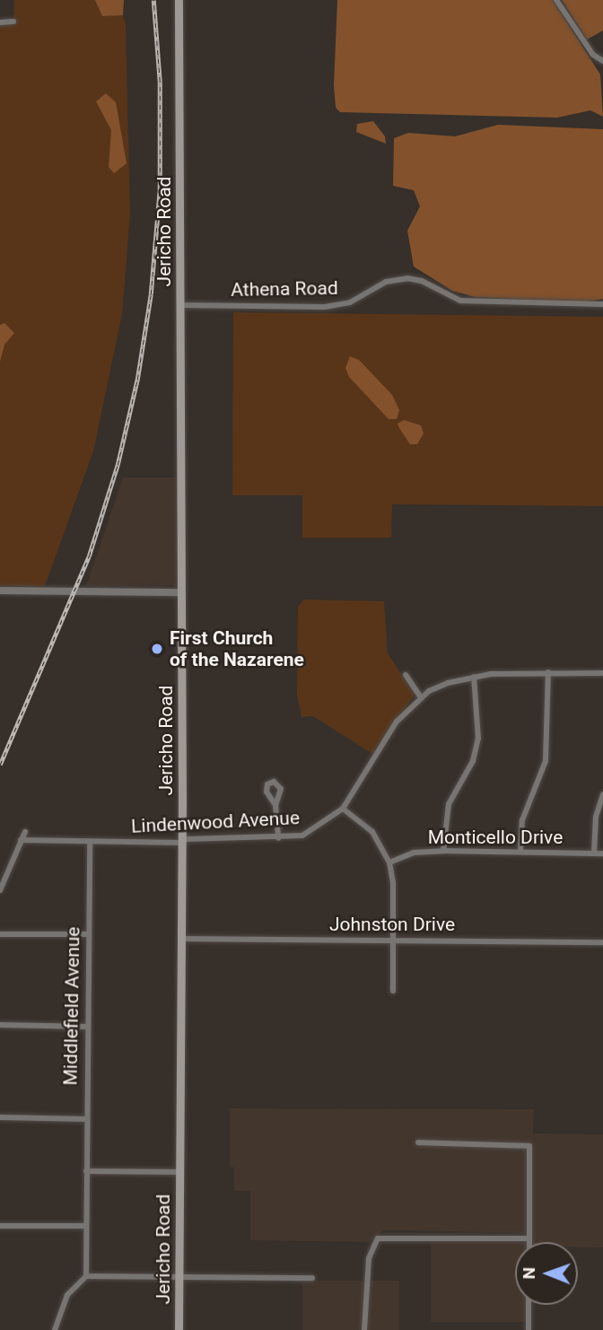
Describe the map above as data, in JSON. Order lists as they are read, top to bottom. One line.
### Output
{"streets":{"main road":["Jericho Road"],"street":["Athena Road","Lindenwood Avenue","Monticello Drive","Johnston Drive","Middlefield Avenue"]},"crossings":[["Jericho Road","Athena Road"],["Jericho Road","Lindenwood Avenue"],["Jericho Road","Johnston Drive"],["Lindenwood Avenue","Middlefield Avenue"]],"places":["First Church of the Nazarene"],"north":"left"}
